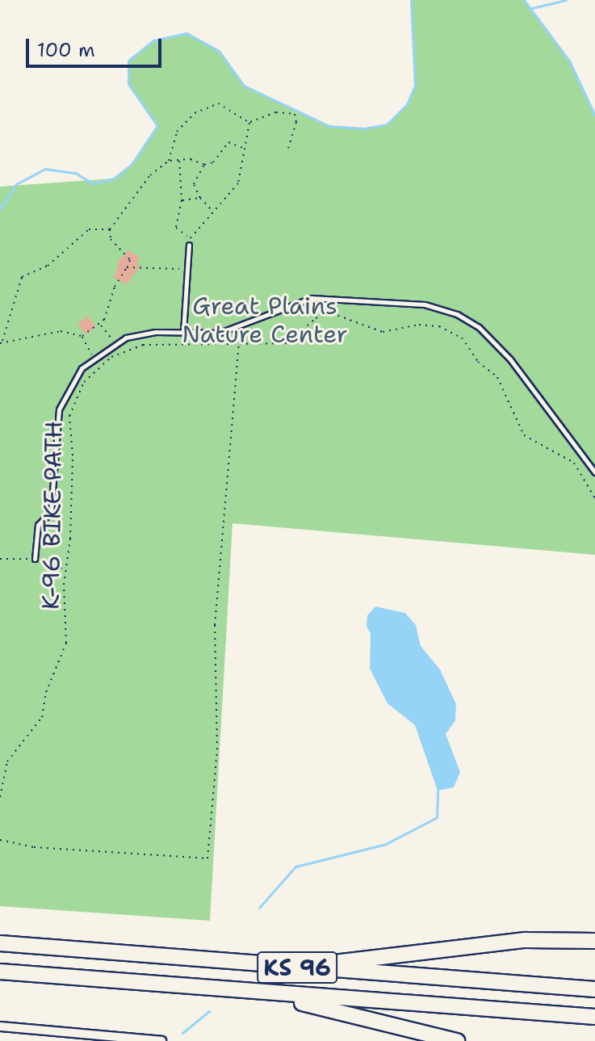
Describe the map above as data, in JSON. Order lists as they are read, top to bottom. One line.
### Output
{"streets":{"highway":["KS 96"],"path":["K-96 BIKE PATH"]},"parks":["Great Plains Nature Center"],"scale_bar":"100 m"}
